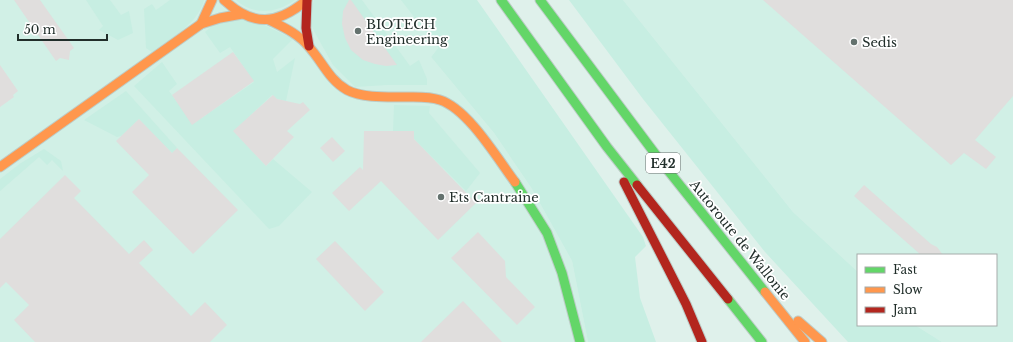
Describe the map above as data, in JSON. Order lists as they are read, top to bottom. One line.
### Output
{"streets":{"main road":["E42","Autoroute de Wallonie"]},"places":["BIOTECH Engineering","Sedis","Ets Cantraine"],"legend":["Fast","Slow","Jam"],"scale_bar":"50 m"}
